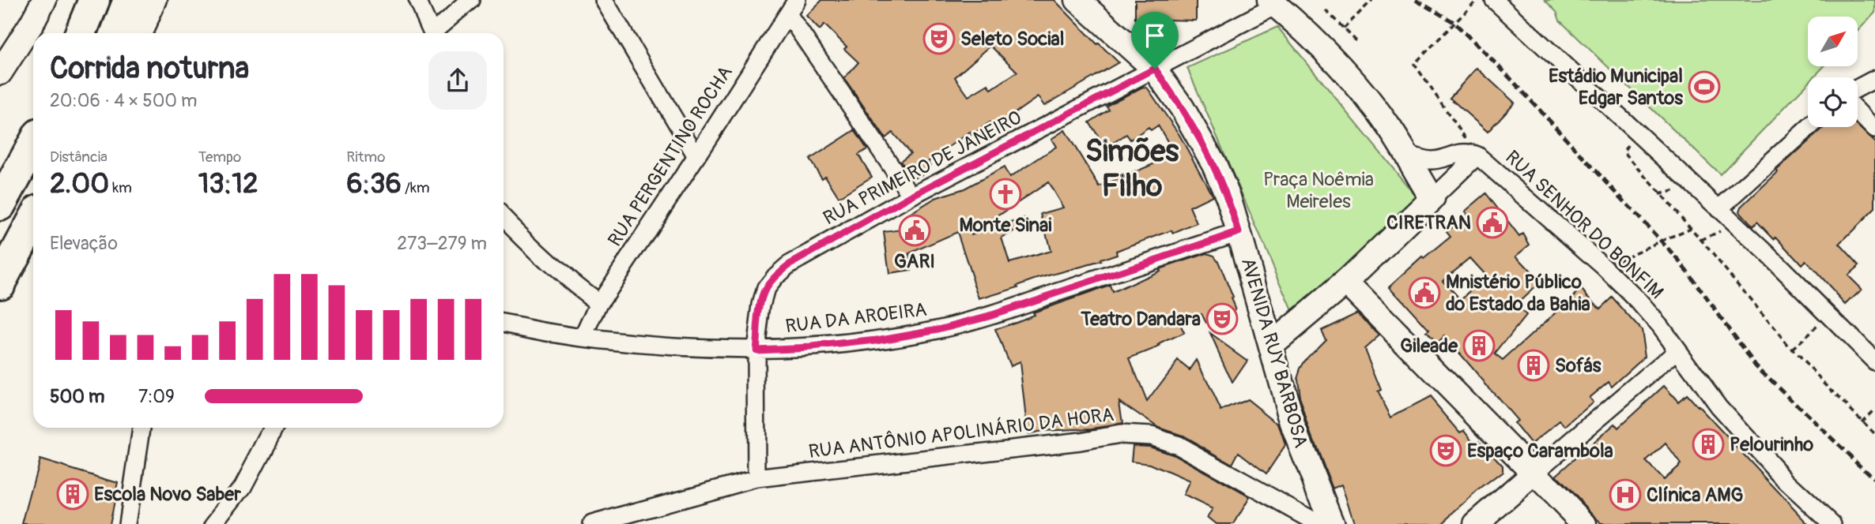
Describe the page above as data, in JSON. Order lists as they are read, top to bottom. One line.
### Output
{"streets":{"main road":["AVENIDA RUY BARBOSA"],"street":["RUA PERGENTINO ROCHA","RUA PRIMEIRO DE JANEIRO","RUA SENHOR DO BONFIM","RUA DA AROEIRA","RUA ANTÔNIO APOLINÁRIO DA HORA"]},"crossings":[["RUA PERGENTINO ROCHA","RUA DA AROEIRA"],["RUA PRIMEIRO DE JANEIRO","RUA DA AROEIRA"],["RUA PRIMEIRO DE JANEIRO","AVENIDA RUY BARBOSA"],["RUA PRIMEIRO DE JANEIRO","RUA ANTÔNIO APOLINÁRIO DA HORA"],["RUA DA AROEIRA","AVENIDA RUY BARBOSA"]],"districts":["Simões Filho"],"parks":["Praça Noêmia Meireles"],"places":{"theatre":["Seleto Social","Teatro Dandara","Espaço Carambola"],"sports":["Estádio Municipal Edgar Santos"],"church":["Monte Sinai"],"public building":["CIRETRAN","GARI","Mnistério Público do Estado da Bahia"],"building":["Gileade","Sofás","Pelourinho","Escola Novo Saber"],"hospital":["Clínica AMG"]},"north":"top right","page":{"heading":["Corrida noturna","20:06 · 4 × 500 m"],"stats":[["Distância","2.00 km"],["Tempo","13:12"],["Ritmo","6:36 /km"]],"chart":["Elevação","273–279 m"],"list":[{"name":"500 m","note":"7:09"}]}}
